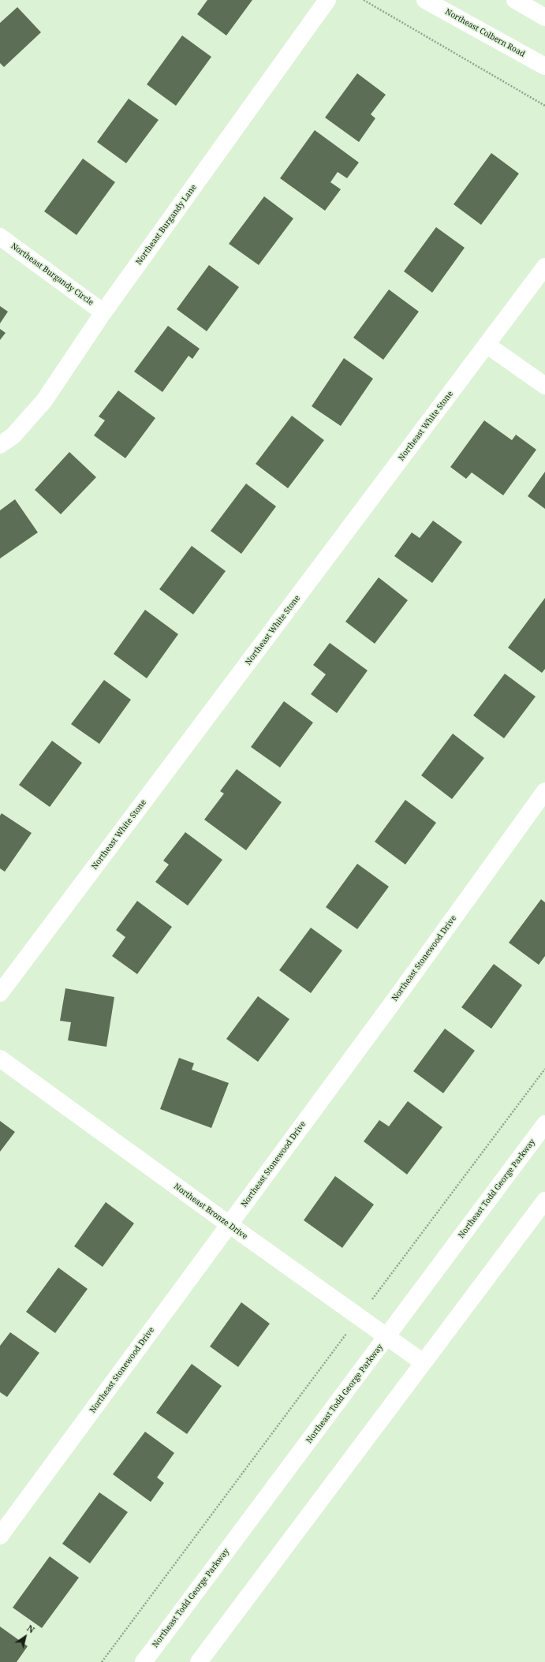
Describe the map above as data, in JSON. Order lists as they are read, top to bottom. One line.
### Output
{"streets":{"street":["Northeast Colbern Road","Northeast Burgandy Lane","Northeast Burgandy Circle","Northeast White Stone","Northeast Stonewood Drive","Northeast Todd George Parkway","Northeast Bronze Drive"]},"crossings":[["Northeast Burgandy Lane","Northeast Burgandy Circle"],["Northeast Stonewood Drive","Northeast Bronze Drive"],["Northeast Todd George Parkway","Northeast Bronze Drive"]],"north":"top right"}
